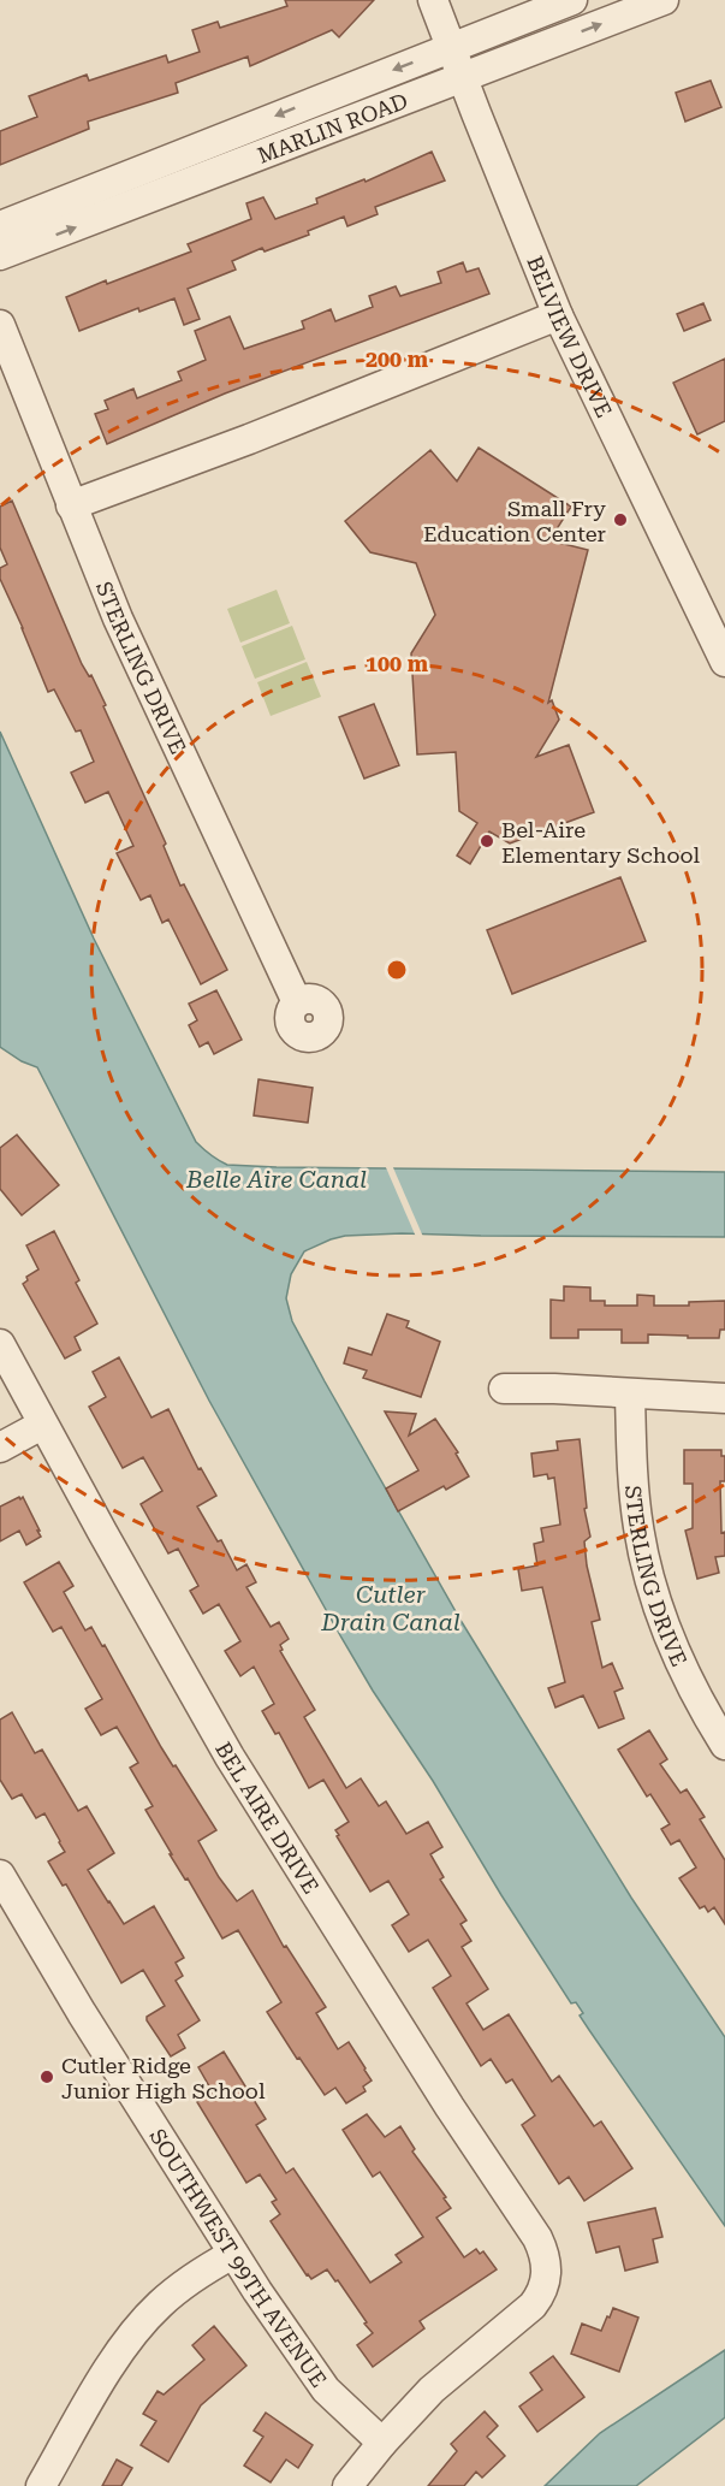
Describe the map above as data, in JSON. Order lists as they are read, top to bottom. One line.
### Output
{"streets":{"street":["MARLIN ROAD","BELVIEW DRIVE","STERLING DRIVE","BEL AIRE DRIVE","SOUTHWEST 99TH AVENUE"]},"crossings":[["MARLIN ROAD","BELVIEW DRIVE"],["BEL AIRE DRIVE","SOUTHWEST 99TH AVENUE"]],"water":["Belle Aire Canal","Cutler Drain Canal"],"places":["Small Fry Education Center","Bel-Aire Elementary School","Cutler Ridge Junior High School"],"rings":["200 m","100 m"]}
